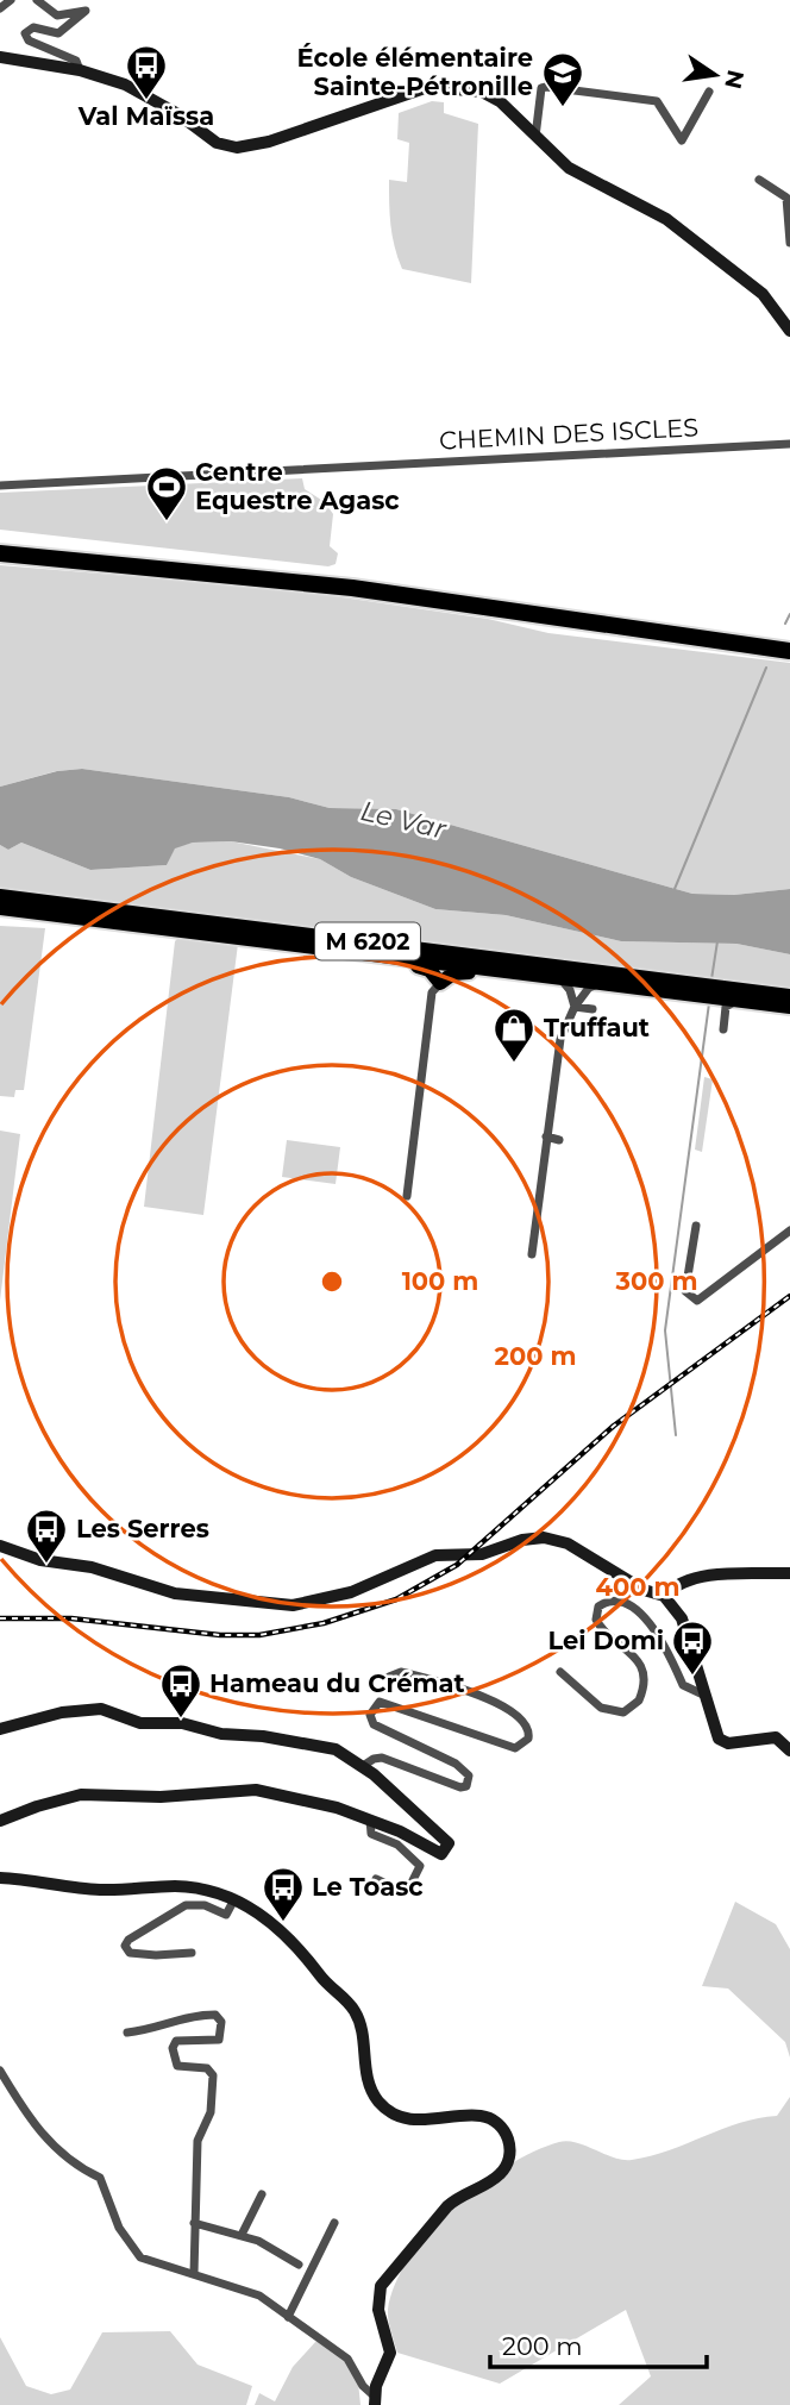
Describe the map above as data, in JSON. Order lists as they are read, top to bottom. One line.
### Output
{"streets":{"main road":["M 6202"],"street":["CHEMIN DES ISCLES"]},"water":["Le Var"],"places":{"bus stop":["Val Maïssa","Les Serres","Lei Domi","Hameau du Crémat","Le Toasc"],"school or university":["École élémentaire Sainte-Pétronille"],"sports":["Centre Equestre Agasc"],"shop":["Truffaut"]},"scale_bar":"200 m","north":"right","rings":["100 m","300 m","200 m","400 m"]}
